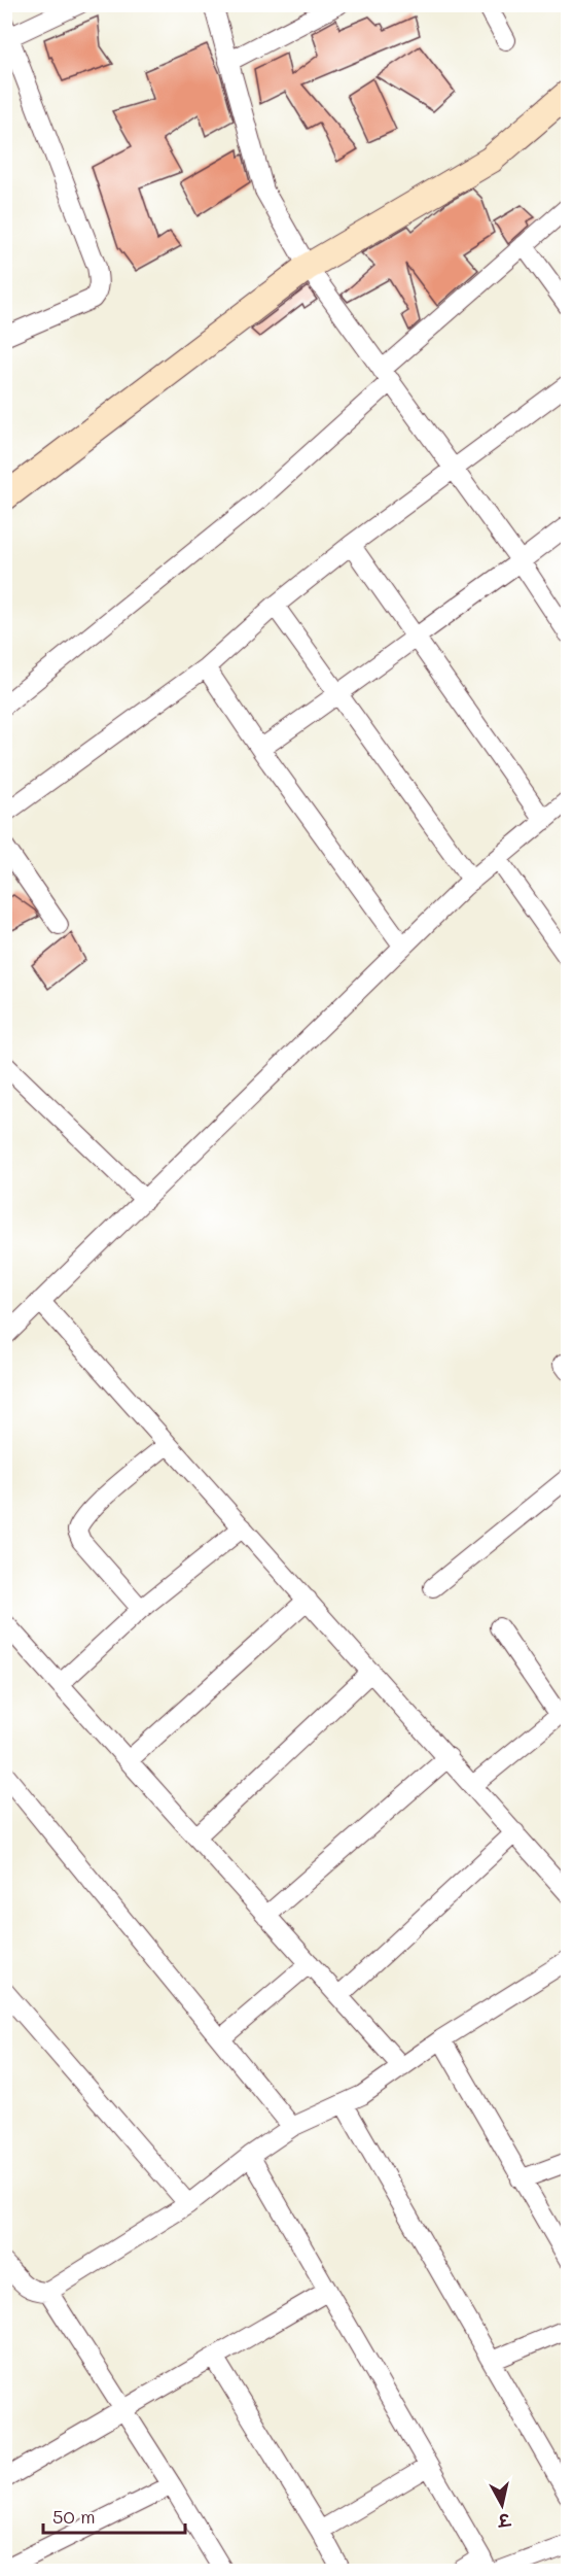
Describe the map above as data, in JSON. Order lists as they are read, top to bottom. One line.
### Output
{"scale_bar":"50 m","north":"bottom"}
